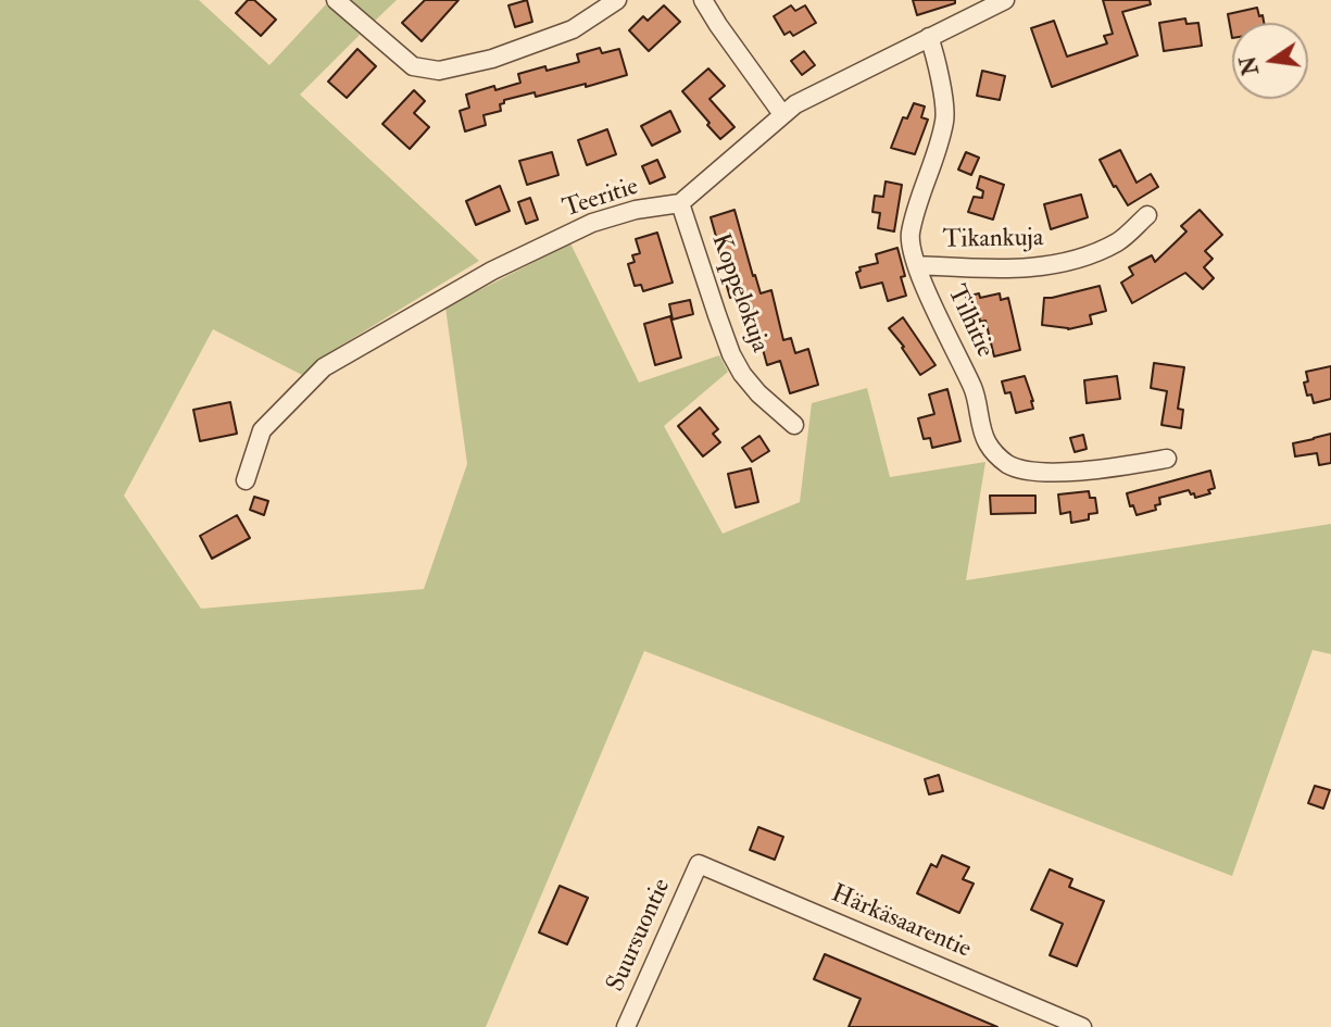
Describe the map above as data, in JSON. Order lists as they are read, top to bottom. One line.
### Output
{"streets":{"street":["Teeritie","Tikankuja","Koppelokuja","Tilhitie","Härkäsaarentie","Suursuontie"]},"crossings":[["Teeritie","Koppelokuja"],["Tikankuja","Tilhitie"],["Härkäsaarentie","Suursuontie"]],"north":"left"}
